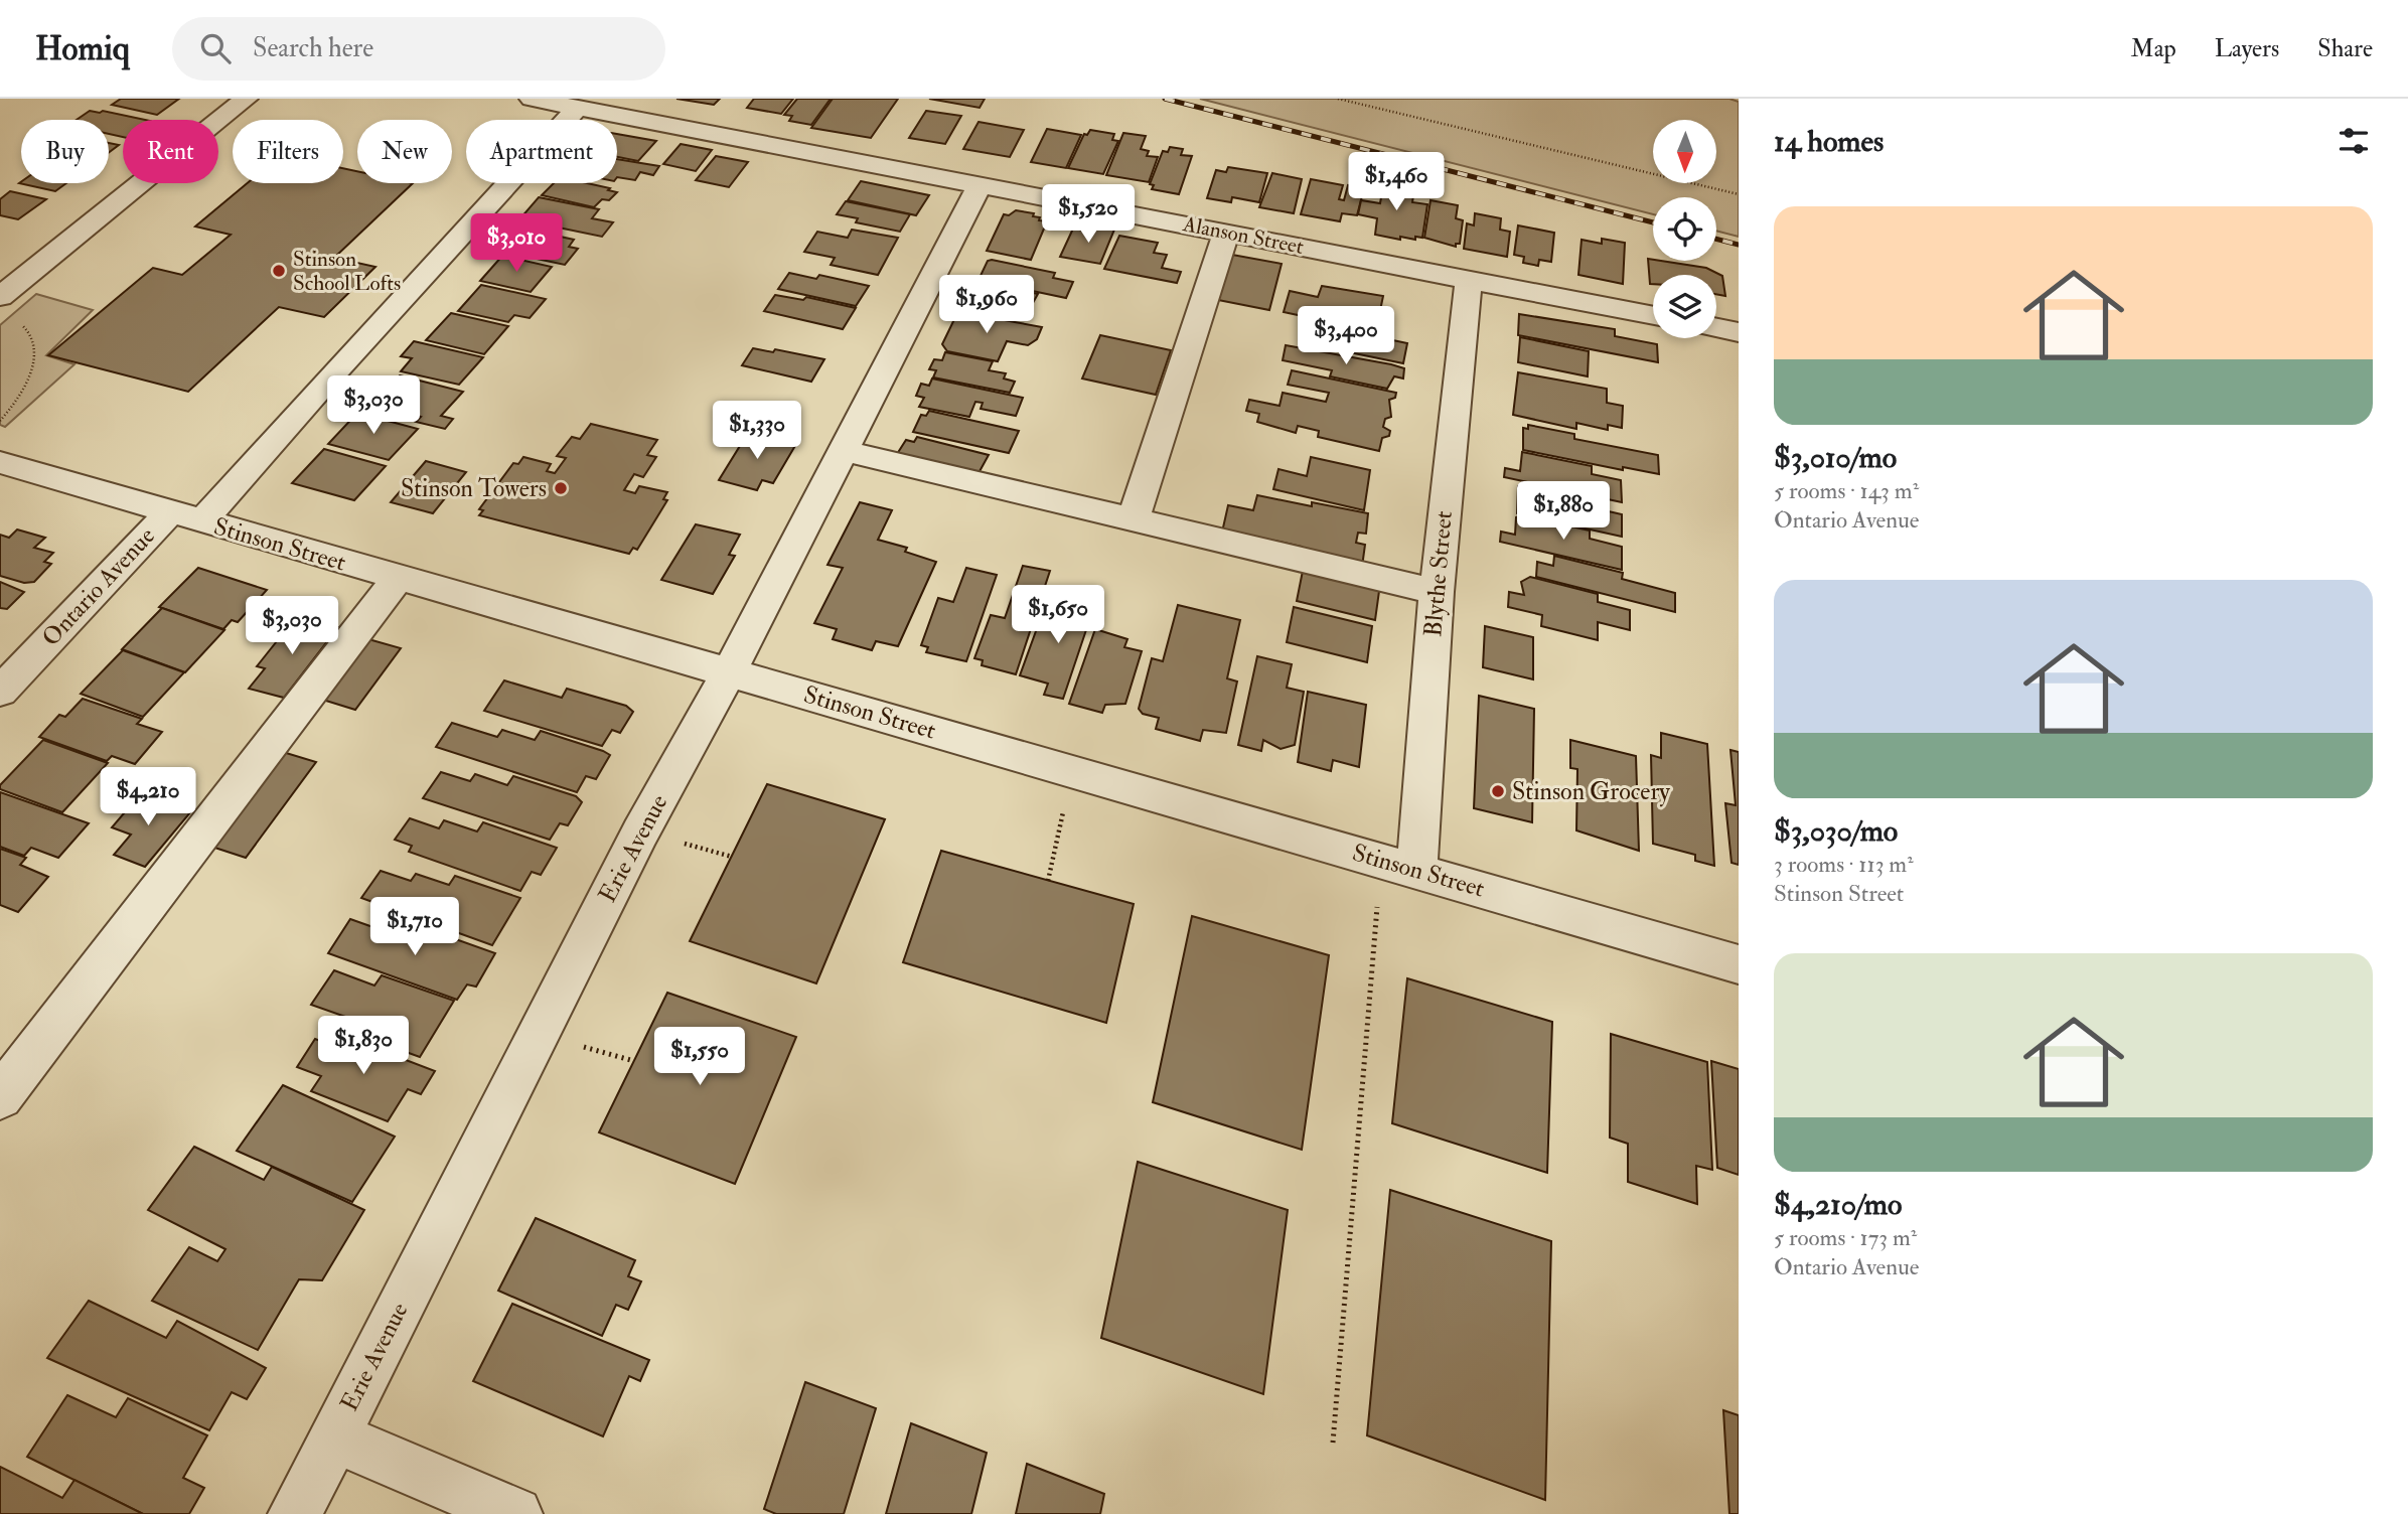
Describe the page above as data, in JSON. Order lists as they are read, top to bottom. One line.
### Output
{"streets":{"street":["Alanson Street","Stinson Street","Blythe Street","Ontario Avenue","Erie Avenue"]},"crossings":[["Alanson Street","Blythe Street"],["Alanson Street","Ontario Avenue"],["Alanson Street","Erie Avenue"],["Stinson Street","Blythe Street"],["Stinson Street","Ontario Avenue"],["Stinson Street","Erie Avenue"]],"places":["Stinson School Lofts","Stinson Towers","Stinson Grocery"],"north":"bottom","page":{"header":"Homiq","search":"Search here","nav":["Map","Layers","Share"],"heading":"14 homes","chip":["Buy","Rent","Filters","New","Apartment"],"price":["$1,460","$1,520","$3,010","$1,960","$3,400","$3,030","$1,330","$1,880","$1,650","$3,030","$4,210","$1,710","$1,830","$1,550"],"list":[{"name":"$3,010/mo","note":"5 rooms · 143 m² · Ontario Avenue"},{"name":"$3,030/mo","note":"3 rooms · 113 m² · Stinson Street"},{"name":"$4,210/mo","note":"5 rooms · 173 m² · Ontario Avenue"}]}}
